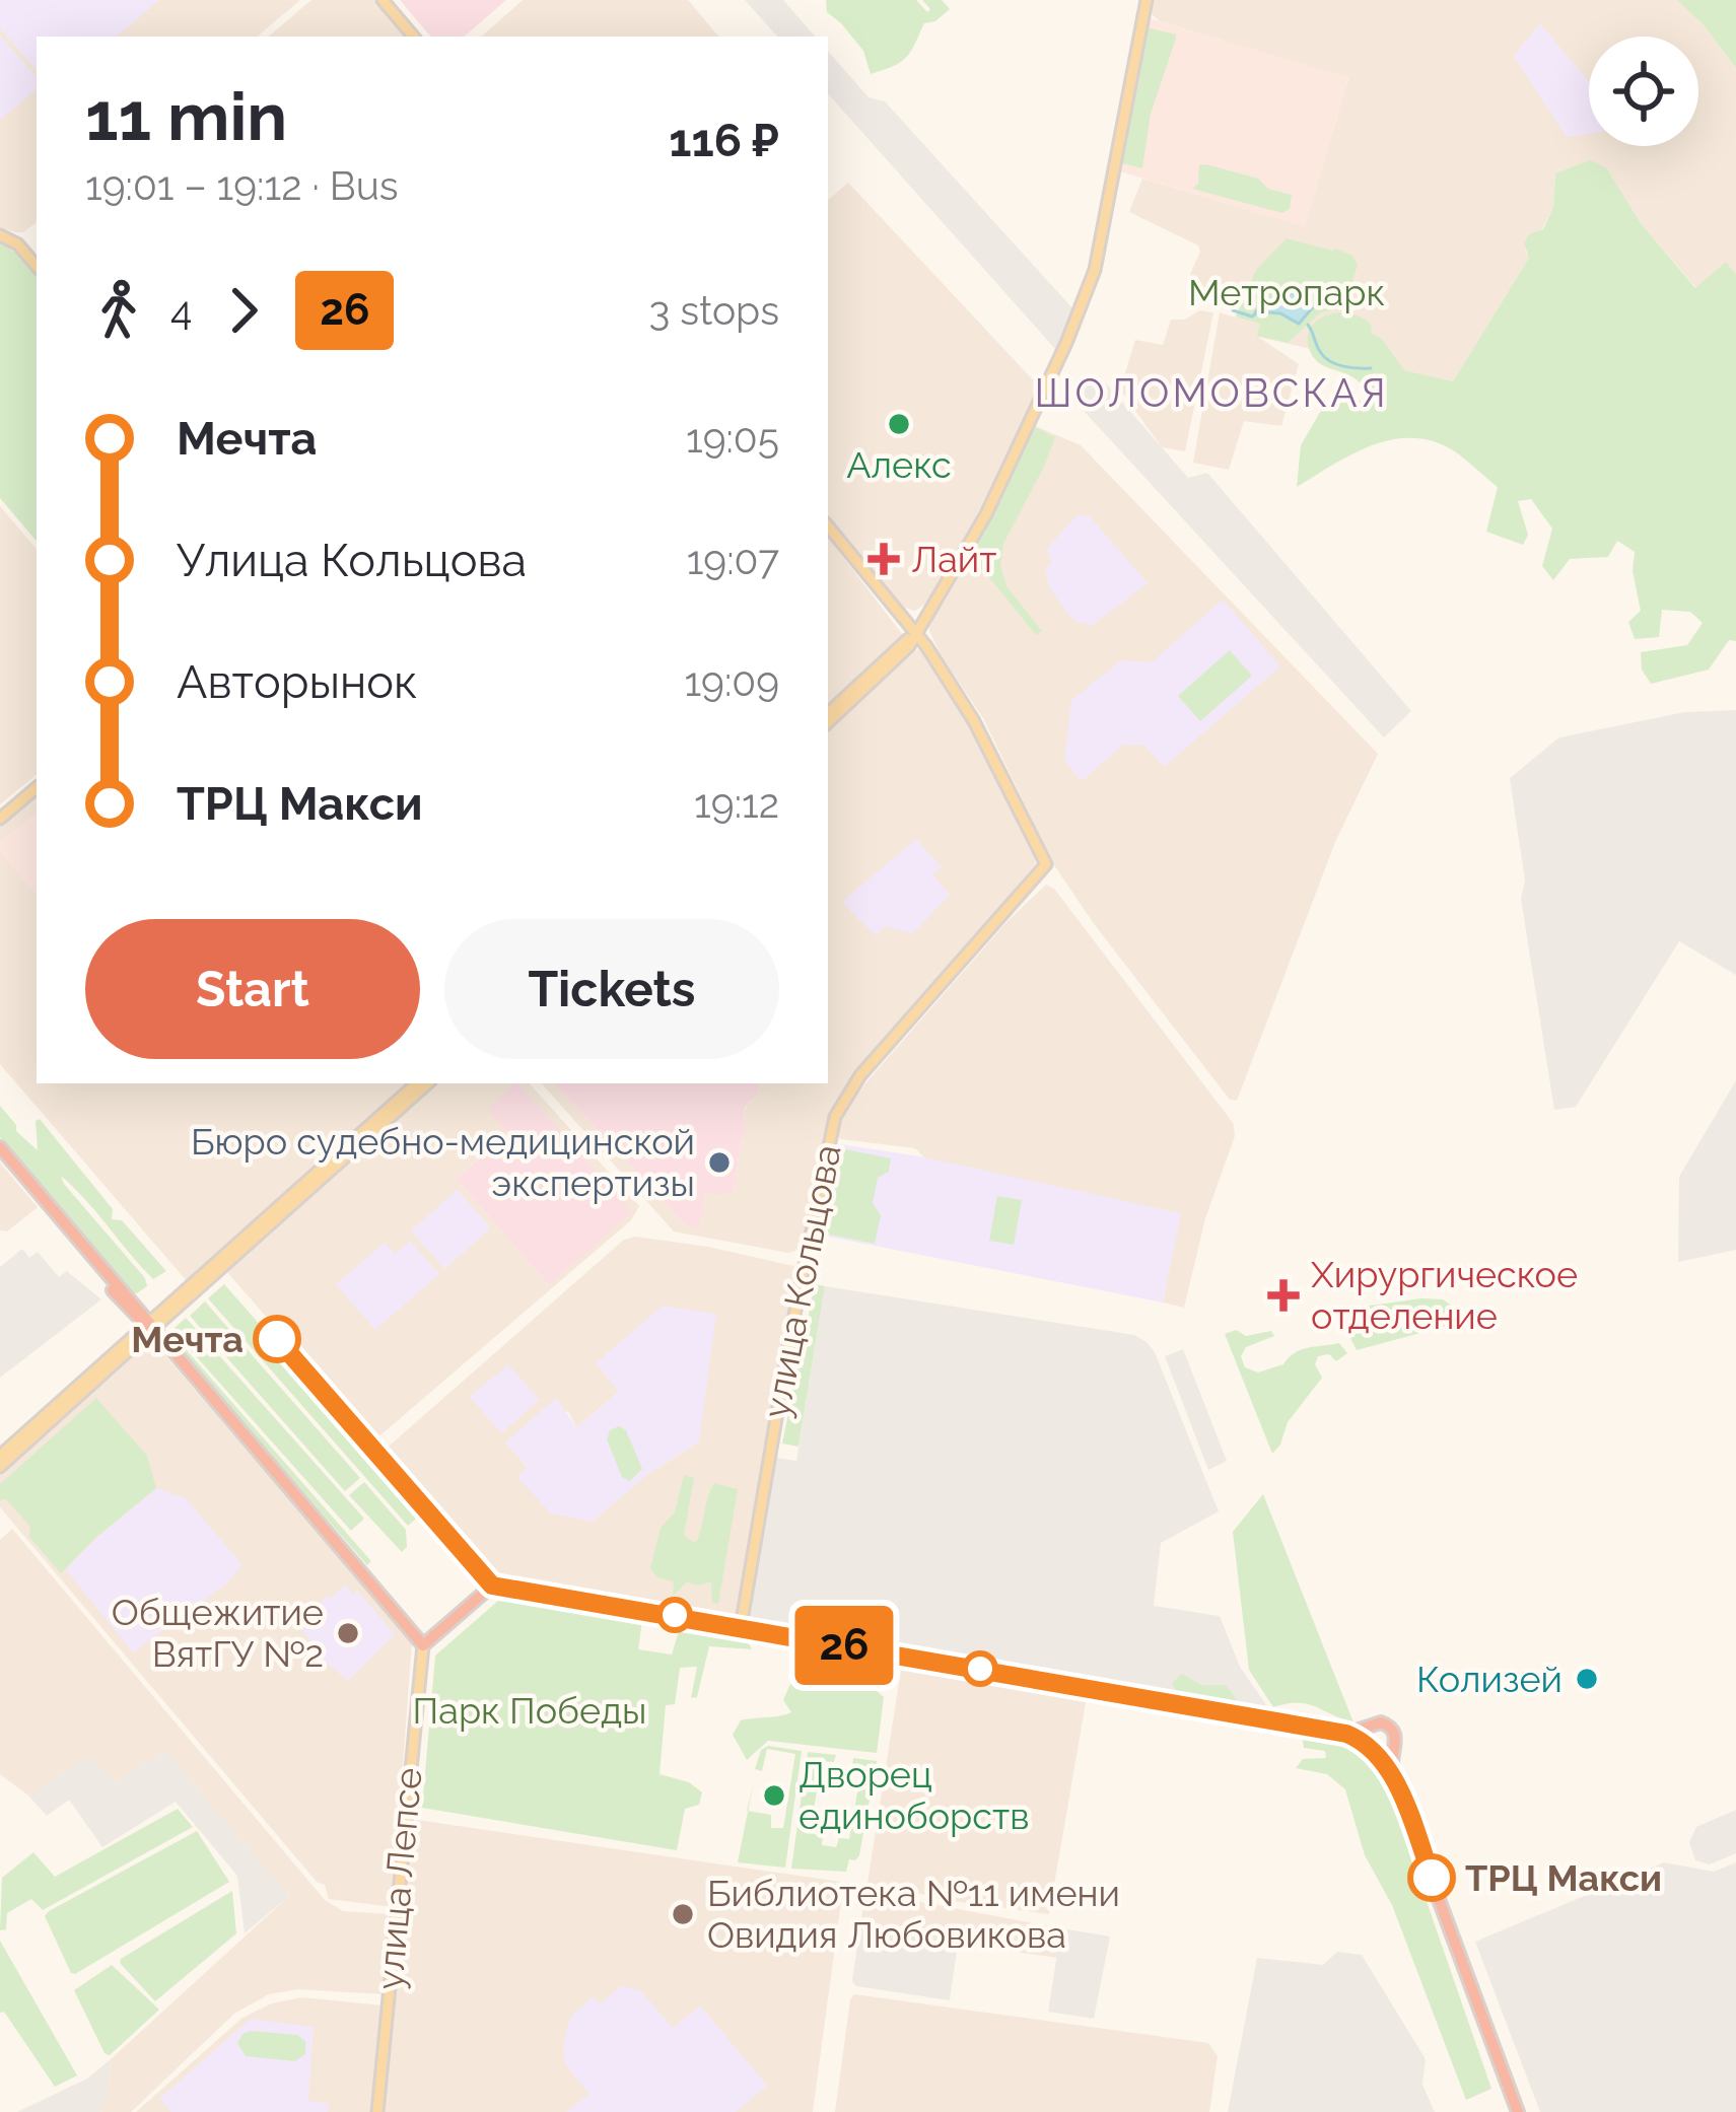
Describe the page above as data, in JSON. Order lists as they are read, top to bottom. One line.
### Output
{"streets":{"main road":["улица Кольцова","улица Лепсе"]},"districts":["ШОЛОМОВСКАЯ"],"parks":["Метропарк","Парк Победы"],"places":{"other":["Алекс","Бюро судебно-медицинской экспертизы","Мечта","Общежитие ВятГУ №2","Колизей","Дворец единоборств","ТРЦ Макси","Библиотека №11 имени Овидия Любовикова"],"health":["Лайт","Хирургическое отделение"]},"lines":["bus line 26"],"page":{"on_map":"26","heading":["11 min","19:01 – 19:12 · Bus","116 ₽"],"legs":["4","26","3 stops"],"list":[{"name":"Мечта","value":"19:05"},{"name":"Улица Кольцова","value":"19:07"},{"name":"Авторынок","value":"19:09"},{"name":"ТРЦ Макси","value":"19:12"}],"buttons":["Start","Tickets"]}}
